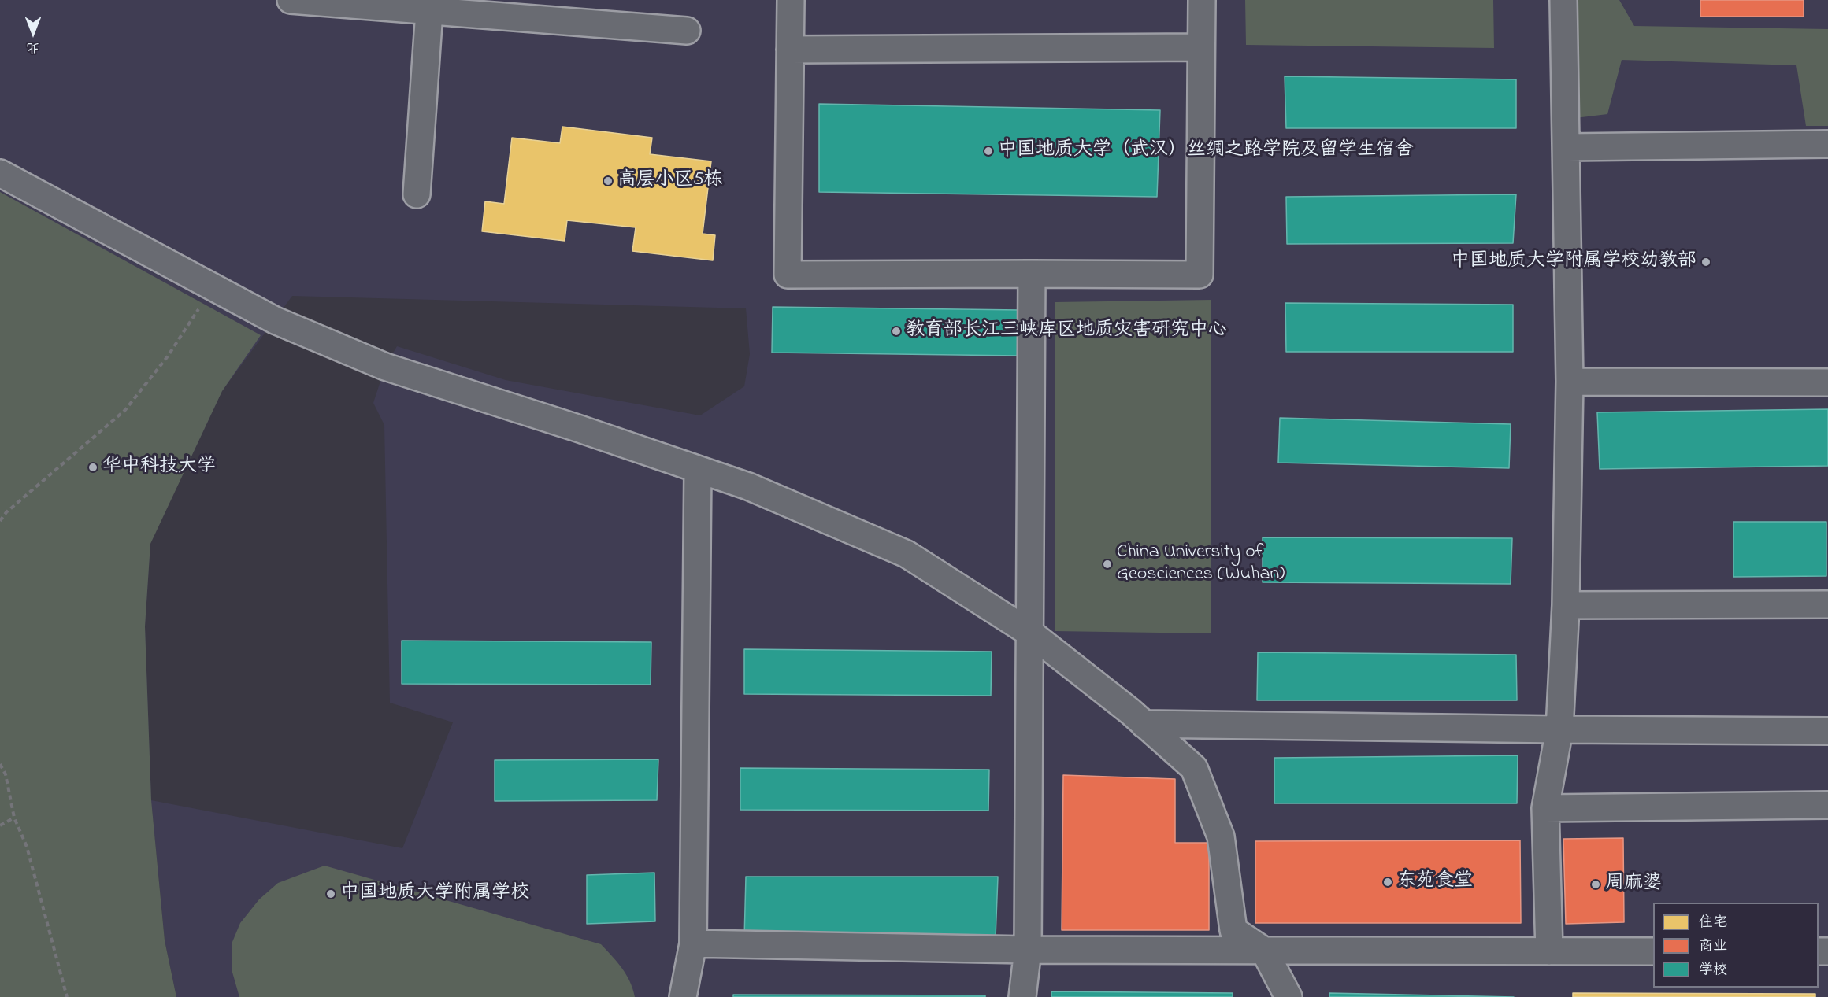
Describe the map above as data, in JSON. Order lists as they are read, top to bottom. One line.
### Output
{"places":["中国地质大学（武汉）丝绸之路学院及留学生宿舍","高层小区5栋","中国地质大学附属学校幼教部","教育部长江三峡库区地质灾害研究中心","华中科技大学","China University of Geosciences (Wuhan)","东苑食堂","周麻婆","中国地质大学附属学校"],"legend":["住宅","商业","学校"],"north":"bottom"}
